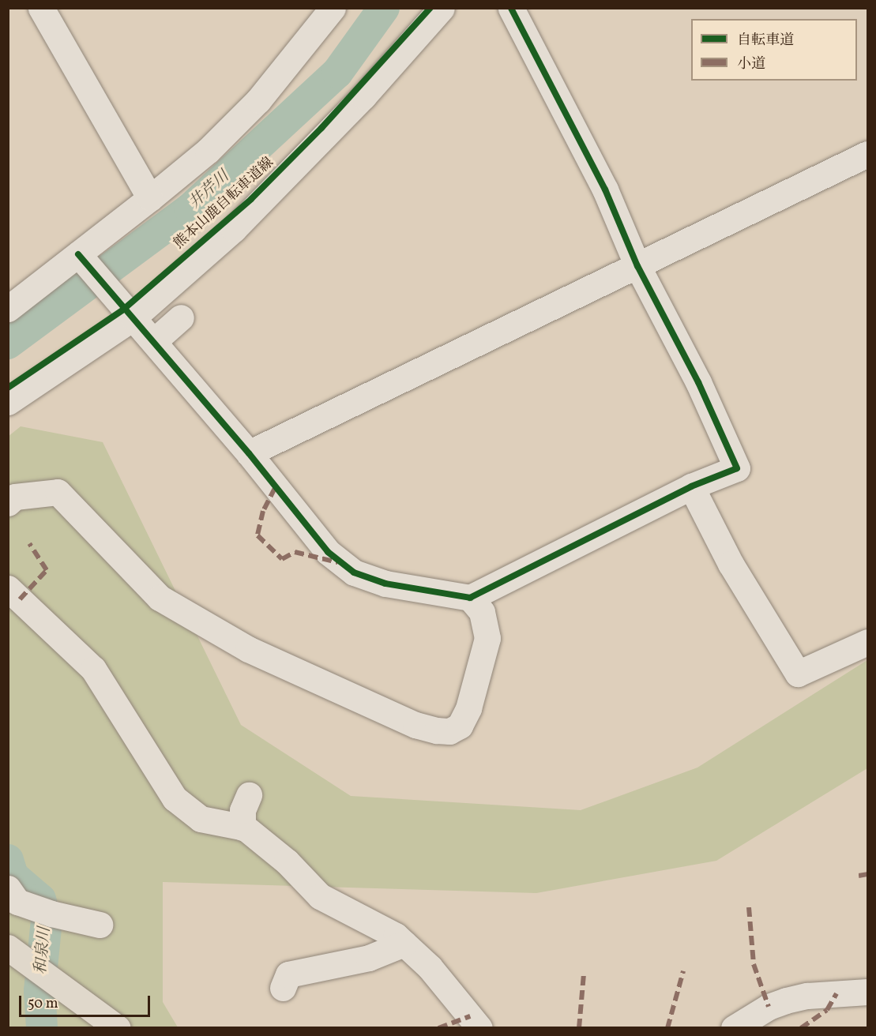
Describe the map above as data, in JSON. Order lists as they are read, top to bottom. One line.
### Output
{"streets":{"cycle path":["熊本山鹿自転車道線"]},"water":["井芹川","和泉川"],"legend":["自転車道","小道"],"scale_bar":"50 m"}
